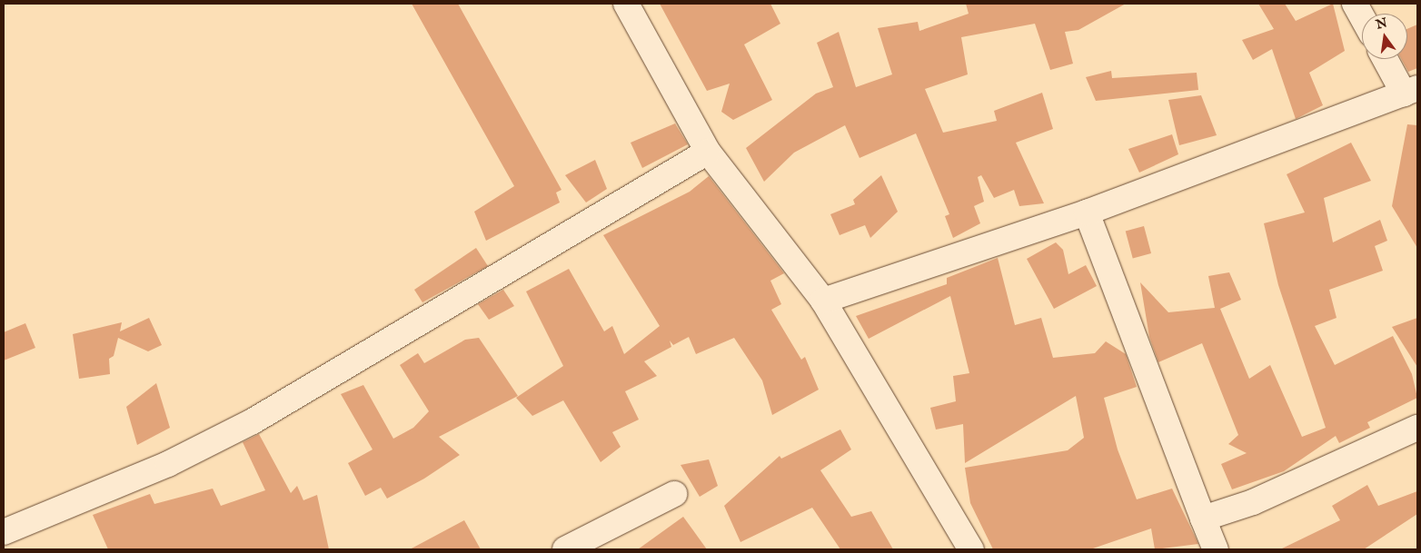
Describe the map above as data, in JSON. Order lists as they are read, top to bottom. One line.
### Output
{"north":"top"}
